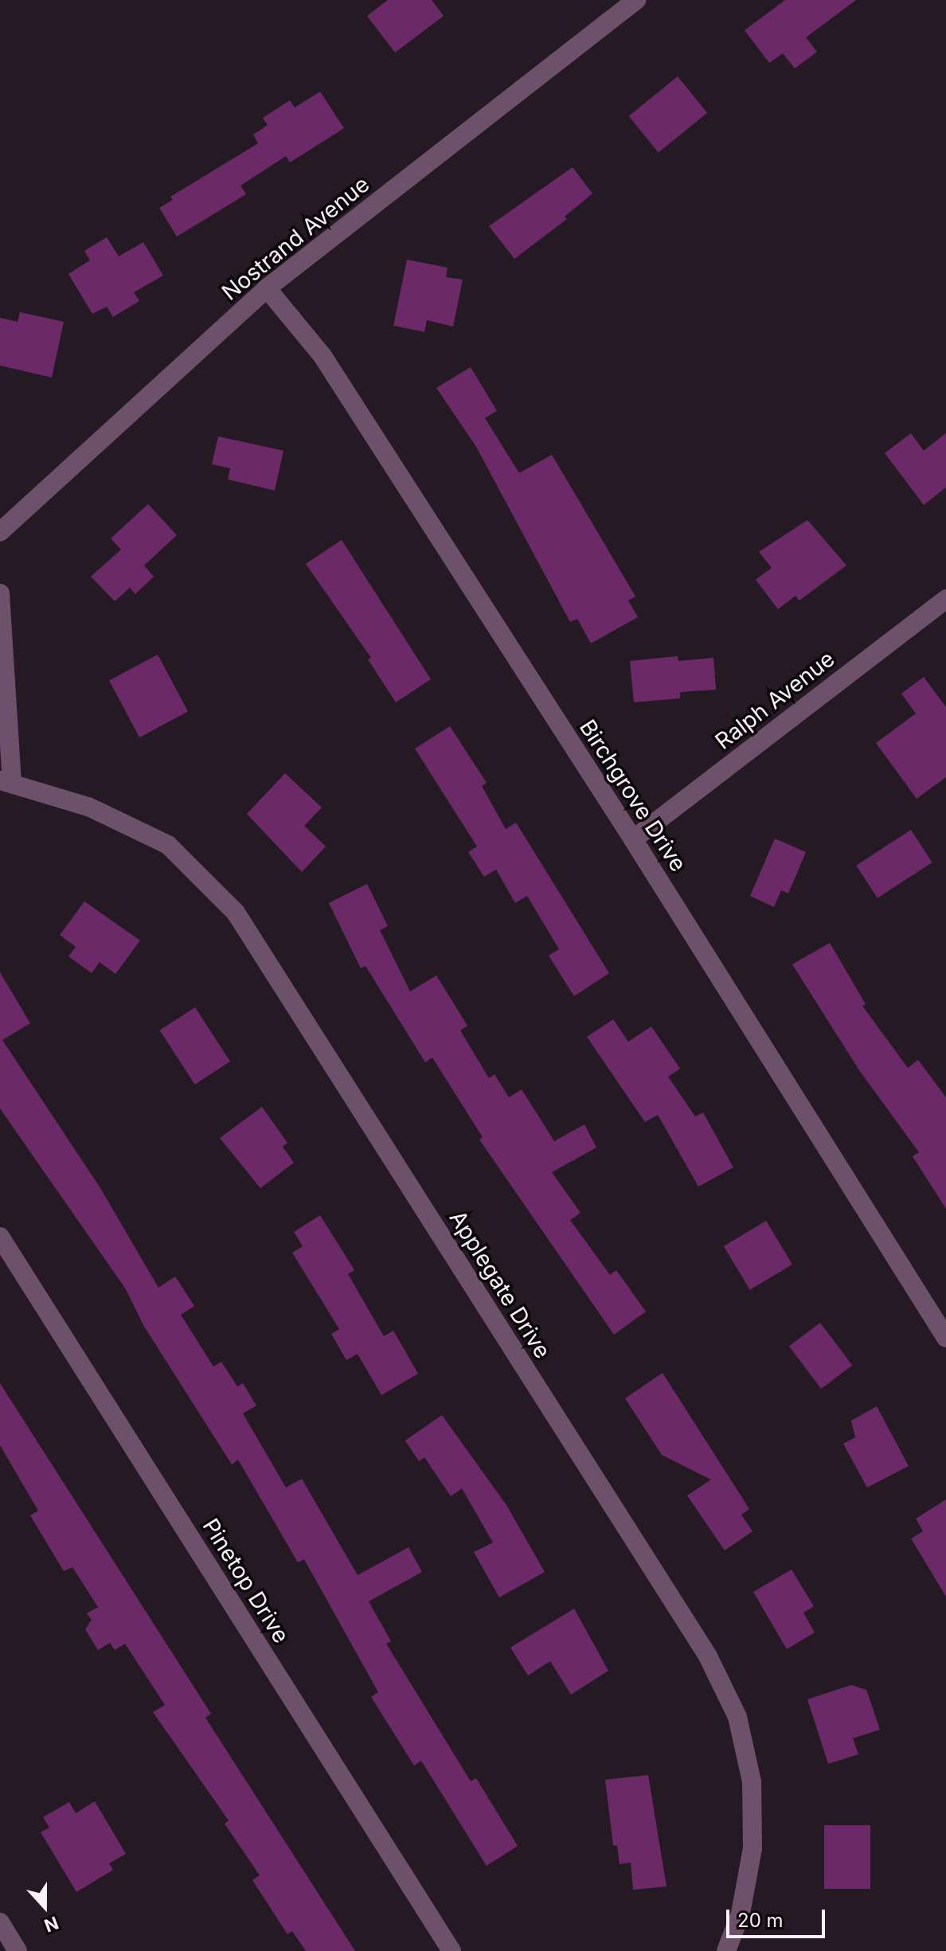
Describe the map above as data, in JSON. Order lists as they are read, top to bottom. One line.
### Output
{"streets":{"street":["Nostrand Avenue","Ralph Avenue","Birchgrove Drive","Applegate Drive","Pinetop Drive"]},"crossings":[["Nostrand Avenue","Birchgrove Drive"],["Ralph Avenue","Birchgrove Drive"]],"scale_bar":"20 m","north":"bottom"}
